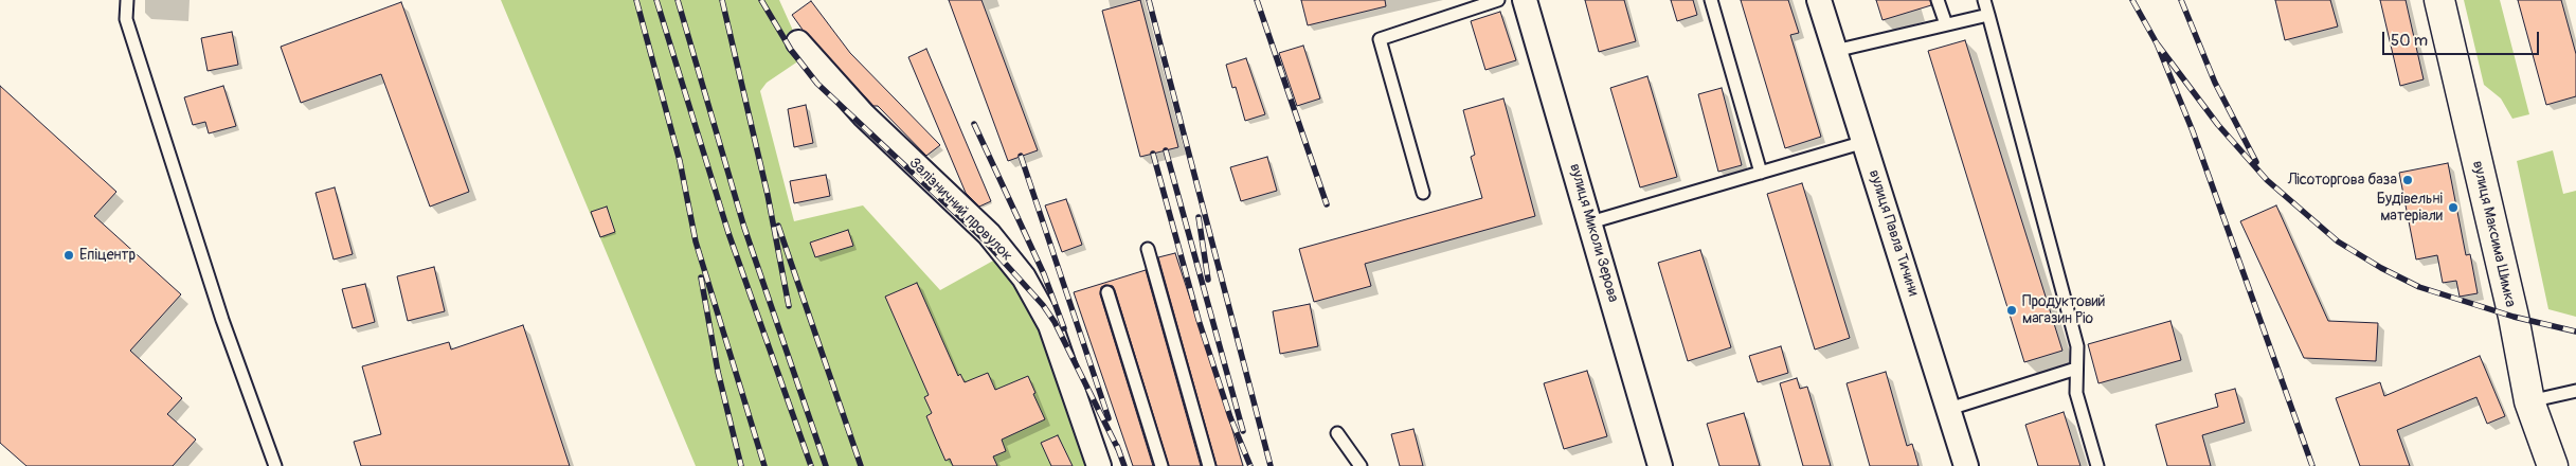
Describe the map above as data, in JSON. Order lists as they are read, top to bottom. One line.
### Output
{"streets":{"main road":["вулиця Максима Шимка"],"street":["Залізничний провулок","вулиця Миколи Зерова","вулиця Павла Тичини"]},"places":["Лісоторгова база","Будівельні матеріали","Епіцентр","Продуктовий магазин Ріо"],"scale_bar":"50 m"}
